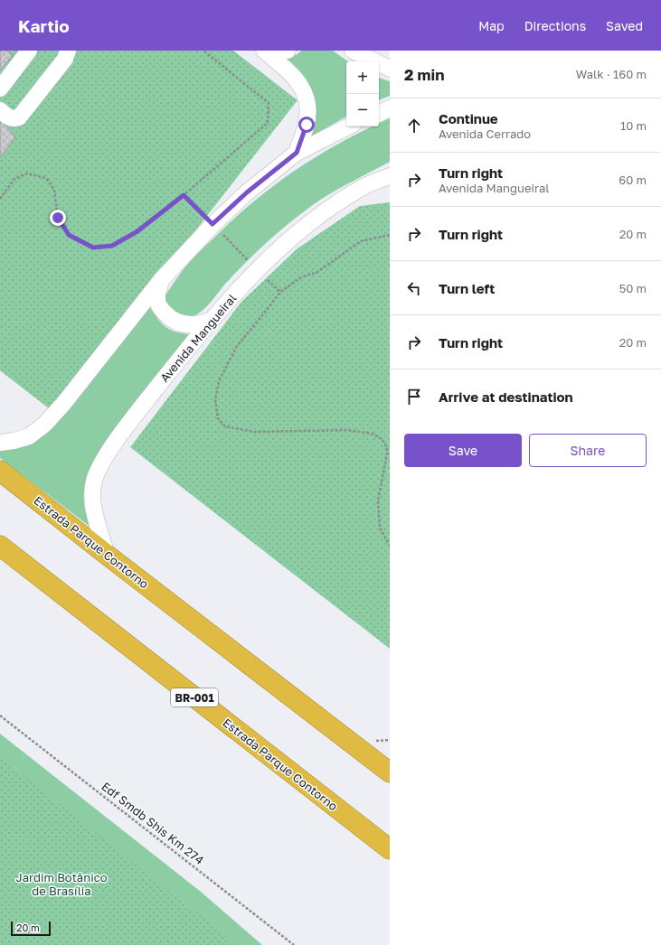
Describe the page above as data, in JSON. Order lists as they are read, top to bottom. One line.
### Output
{"streets":{"highway":["Estrada Parque Contorno","BR-001"],"street":["Avenida Mangueiral"],"path":["Edf Smdb Shis Km 274"]},"crossings":[["Avenida Mangueiral","Estrada Parque Contorno"]],"parks":["Jardim Botânico de Brasília"],"scale_bar":"20 m","page":{"header":"Kartio","nav":["Map","Directions","Saved"],"heading":["2 min","Walk · 160 m"],"map_buttons":["+","−"],"list":[["Continue","Avenida Cerrado","10 m"],["Turn right","Avenida Mangueiral","60 m"],["Turn right","20 m"],["Turn left","50 m"],["Turn right","20 m"],"Arrive at destination"],"buttons":["Save","Share"],"scale":"20 m"}}
